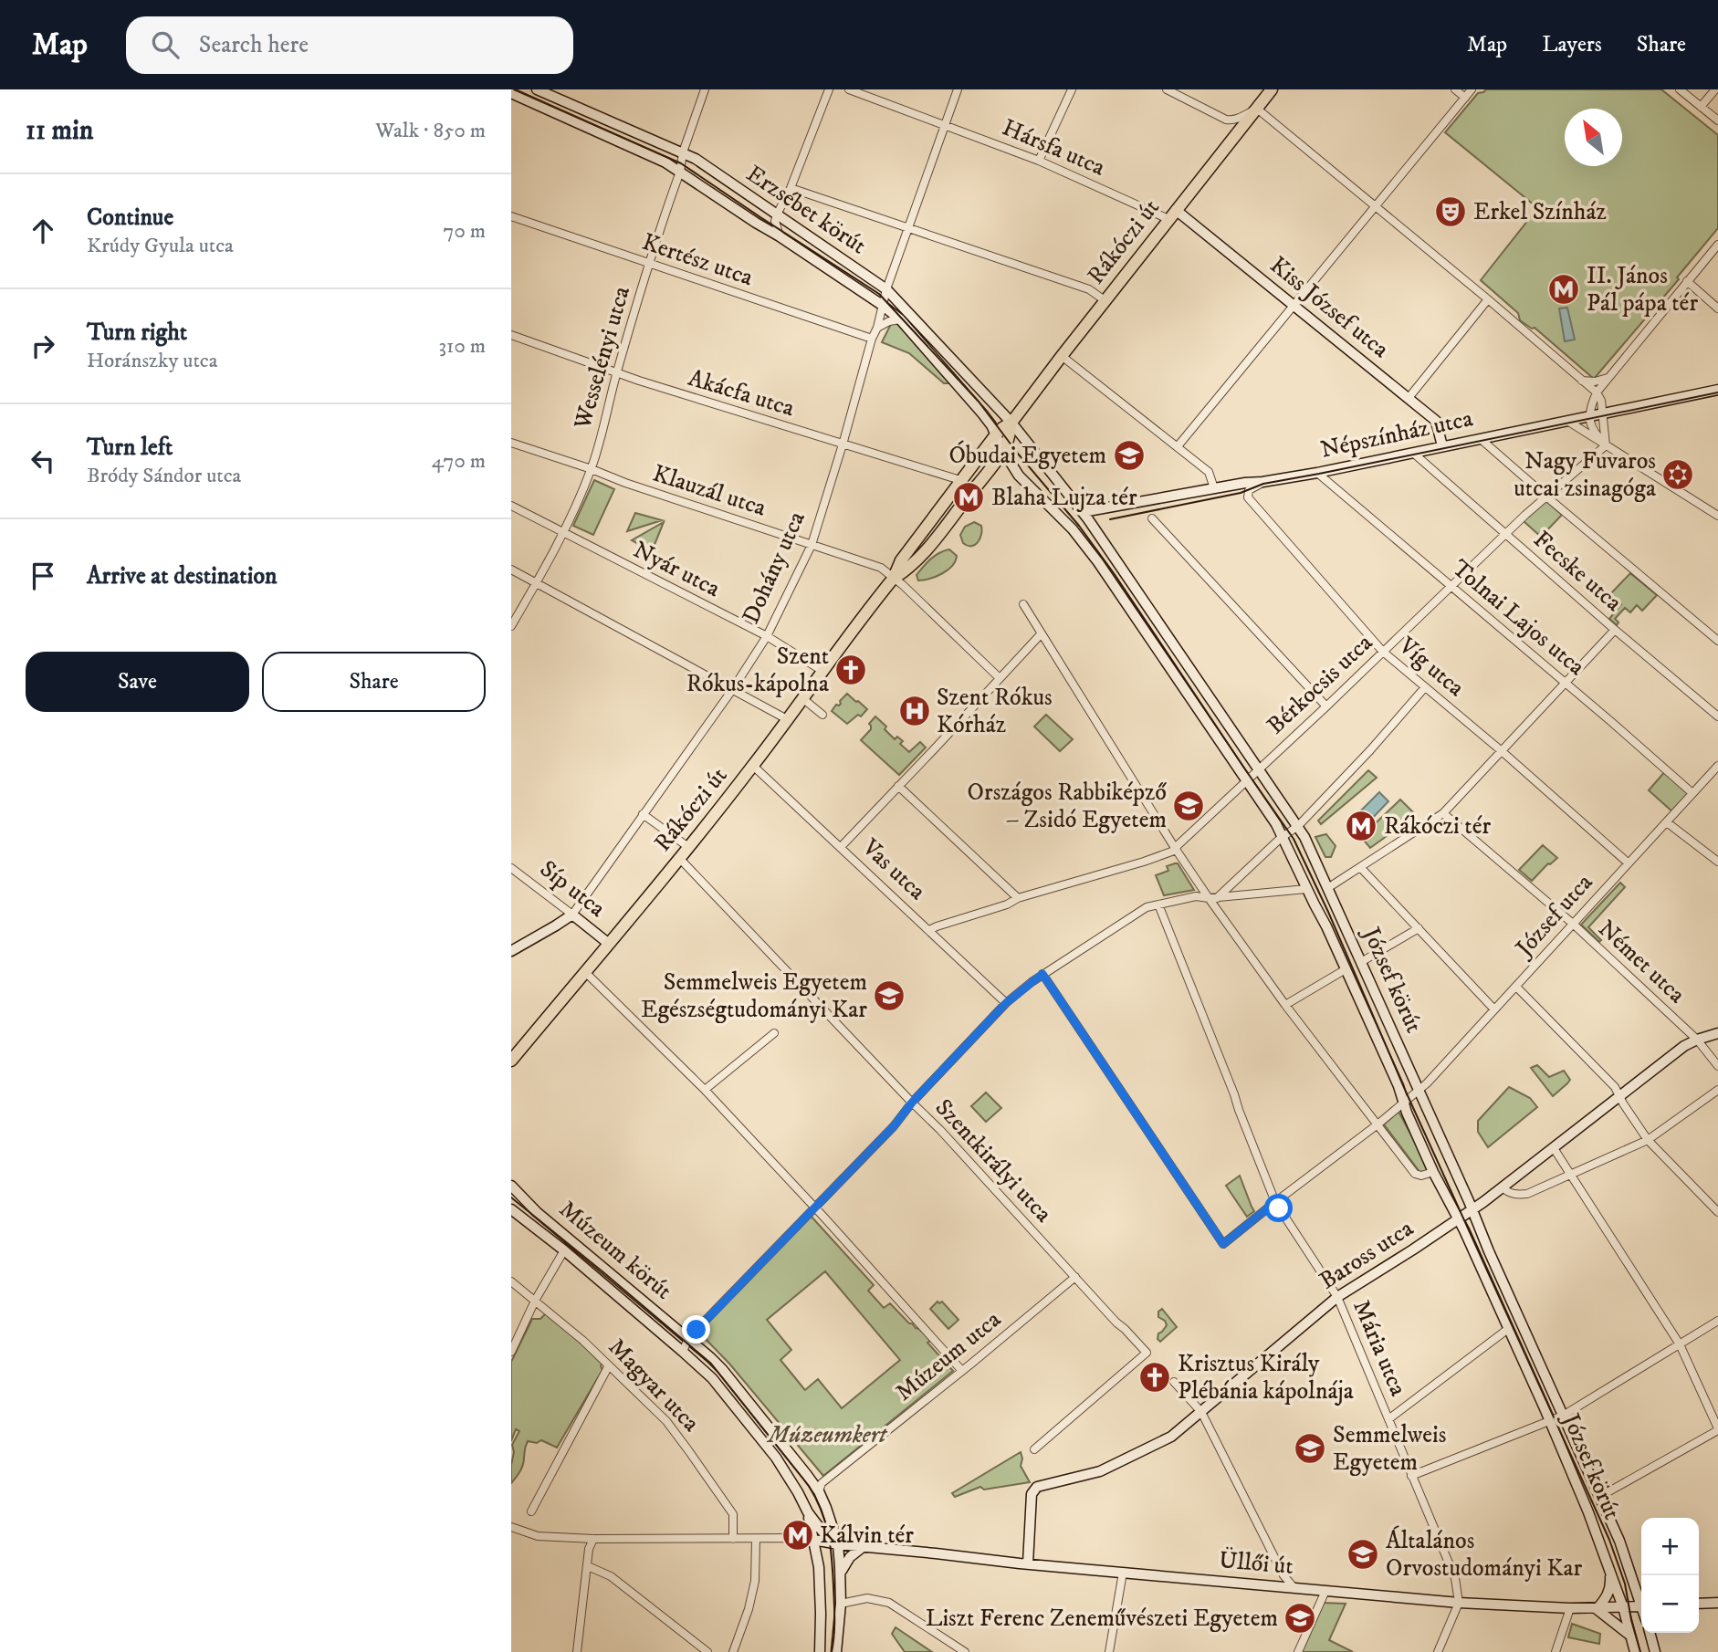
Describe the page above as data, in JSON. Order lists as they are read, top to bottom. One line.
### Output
{"streets":{"main road":["Erzsébet körút","Rákóczi út","Kiss József utca","Népszínház utca","Dohány utca","Síp utca","József körút","Múzeum körút","Baross utca","Üllői út"],"street":["Hársfa utca","Kertész utca","Wesselényi utca","Akácfa utca","Klauzál utca","Nyár utca","Fecske utca","Tolnai Lajos utca","Víg utca","Bérkocsis utca","Vas utca","József utca","Német utca","Szentkirályi utca","Mária utca","Múzeum utca","Magyar utca"]},"crossings":[["Hársfa utca","Rákóczi út"],["Hársfa utca","Kiss József utca"],["Hársfa utca","Dohány utca"],["Erzsébet körút","Rákóczi út"],["Erzsébet körút","Wesselényi utca"],["Erzsébet körút","Dohány utca"],["Erzsébet körút","József körút"],["Rákóczi út","Kiss József utca"],["Rákóczi út","Akácfa utca"],["Rákóczi út","Klauzál utca"],["Rákóczi út","Nyár utca"],["Rákóczi út","Vas utca"],["Rákóczi út","Síp utca"],["Rákóczi út","József körút"],["Rákóczi út","Szentkirályi utca"],["Kertész utca","Wesselényi utca"],["Kertész utca","Dohány utca"],["Kiss József utca","Népszínház utca"],["Wesselényi utca","Akácfa utca"],["Wesselényi utca","Klauzál utca"],["Wesselényi utca","Nyár utca"],["Akácfa utca","Dohány utca"],["Népszínház utca","Fecske utca"],["Népszínház utca","Tolnai Lajos utca"],["Népszínház utca","Víg utca"],["Népszínház utca","József körút"],["Klauzál utca","Dohány utca"],["Dohány utca","Nyár utca"],["Dohány utca","Síp utca"],["Fecske utca","Bérkocsis utca"],["Tolnai Lajos utca","Bérkocsis utca"],["Tolnai Lajos utca","József utca"],["Víg utca","Bérkocsis utca"],["Víg utca","József utca"],["Bérkocsis utca","József körút"],["József utca","Német utca"],["József utca","József körút"],["József utca","Mária utca"],["Német utca","Baross utca"],["József körút","Baross utca"],["József körút","Üllői út"],["Szentkirályi utca","Múzeum utca"],["Múzeum körút","Múzeum utca"],["Baross utca","Mária utca"],["Baross utca","Üllői út"],["Mária utca","Üllői út"]],"parks":["Múzeumkert"],"places":{"theatre":["Erkel Színház"],"metro station":["II. János Pál pápa tér","Blaha Lujza tér","Rákóczi tér","Kálvin tér"],"school or university":["Óbudai Egyetem","Országos Rabbiképző – Zsidó Egyetem","Semmelweis Egyetem Egészségtudományi Kar","Semmelweis Egyetem","Általános Orvostudományi Kar","Liszt Ferenc Zeneművészeti Egyetem"],"synagogue":["Nagy Fuvaros utcai zsinagóga"],"church":["Szent Rókus-kápolna","Krisztus Király Plébánia kápolnája"],"hospital":["Szent Rókus Kórház"]},"north":"top left","page":{"header":"Map","search":"Search here","nav":["Map","Layers","Share"],"heading":["11 min","Walk · 850 m"],"list":[["Continue","Krúdy Gyula utca","70 m"],["Turn right","Horánszky utca","310 m"],["Turn left","Bródy Sándor utca","470 m"],"Arrive at destination"],"buttons":["Save","Share"],"map_buttons":["+","−"]}}
